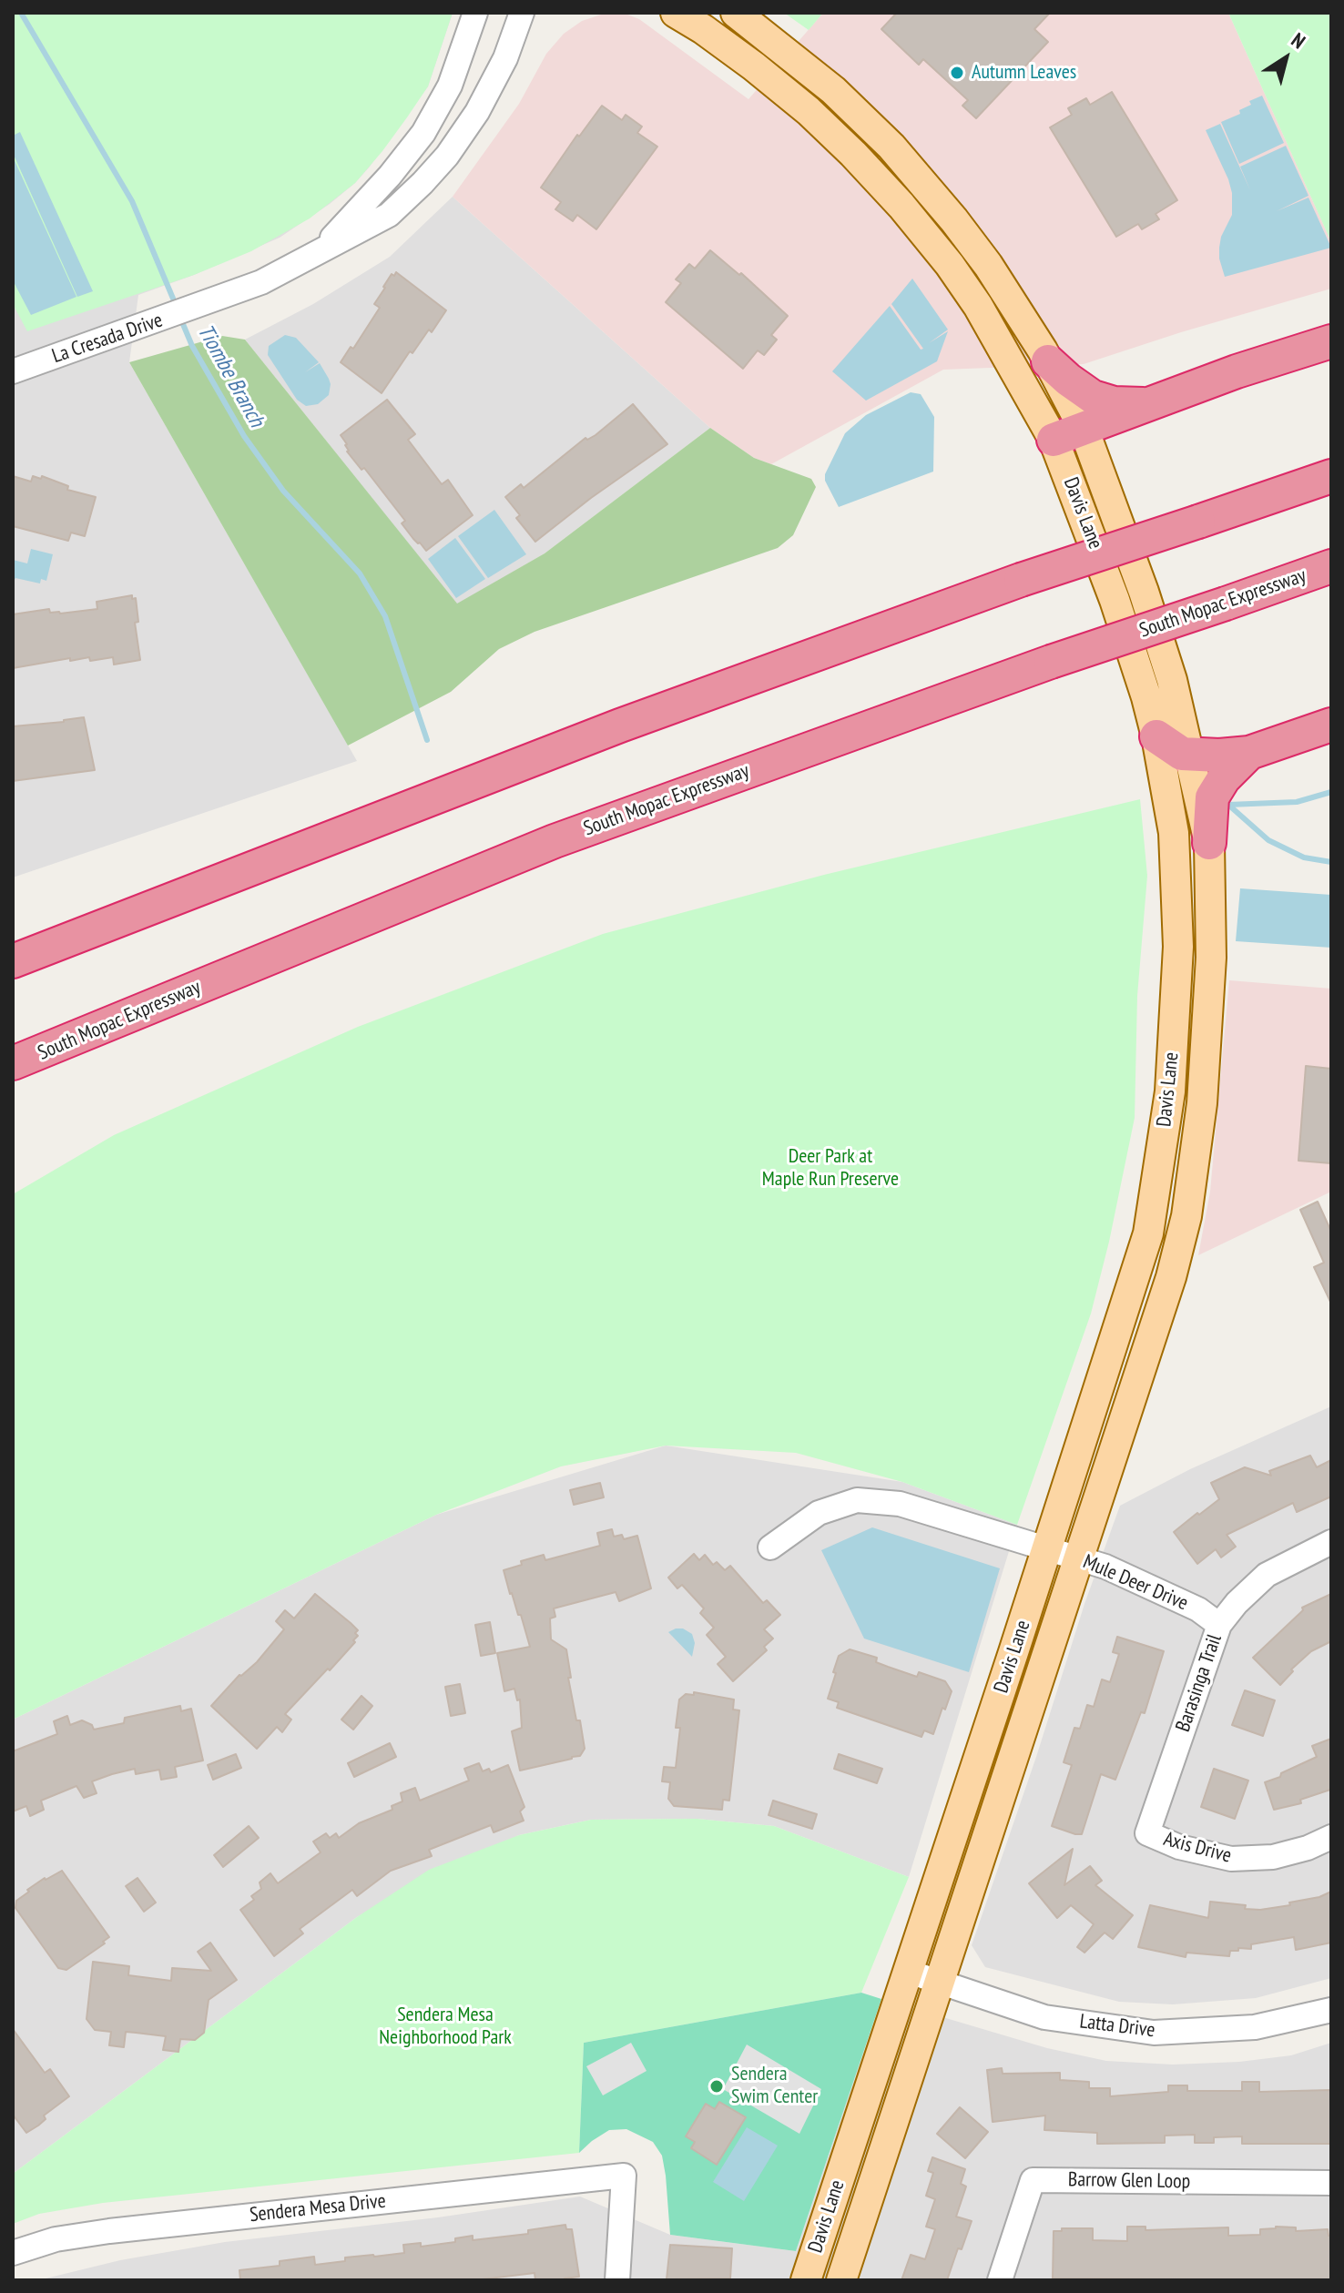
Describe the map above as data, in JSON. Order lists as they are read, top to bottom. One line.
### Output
{"streets":{"highway":["South Mopac Expressway"],"main road":["Davis Lane"],"street":["La Cresada Drive","Mule Deer Drive","Barasinga Trail","Axis Drive","Latta Drive","Barrow Glen Loop","Sendera Mesa Drive"]},"crossings":[["Davis Lane","Mule Deer Drive"],["Davis Lane","Latta Drive"],["Mule Deer Drive","Barasinga Trail"],["Barasinga Trail","Axis Drive"]],"water":["Tiombe Branch"],"parks":["Deer Park at Maple Run Preserve","Sendera Mesa Neighborhood Park"],"places":["Autumn Leaves","Sendera Swim Center"],"north":"top right"}
